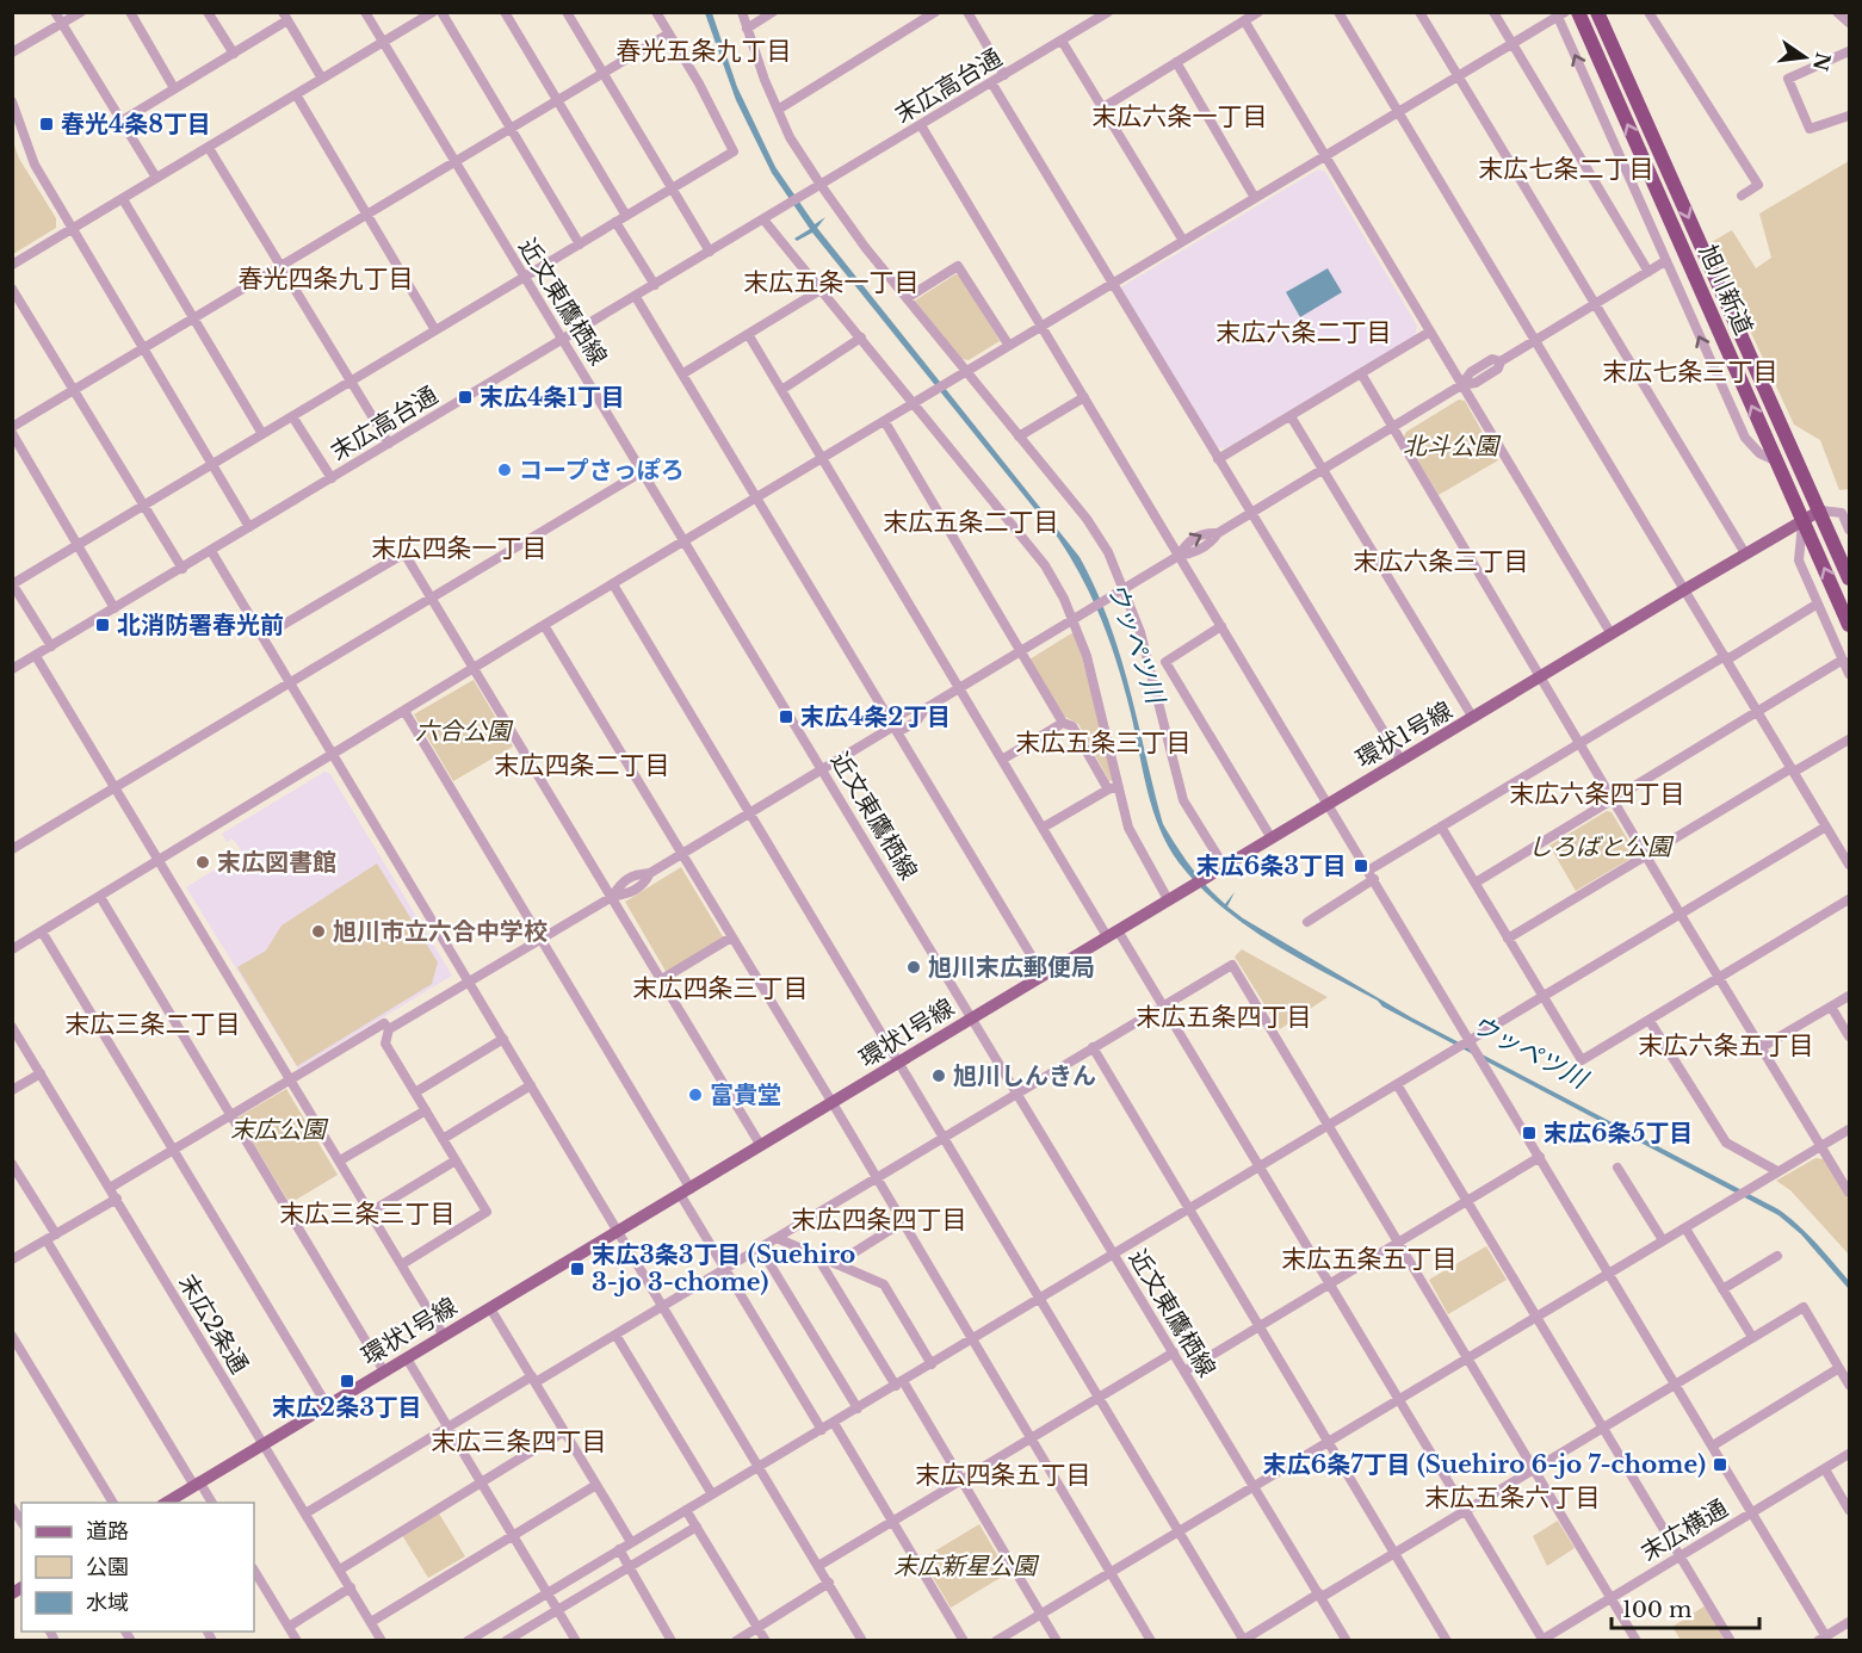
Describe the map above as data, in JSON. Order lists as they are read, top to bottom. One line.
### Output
{"streets":{"highway":["旭川新道"],"main road":["環状1号線"],"street":["末広高台通","近文東鷹栖線","末広2条通","末広横通"]},"crossings":[["末広高台通","近文東鷹栖線"],["旭川新道","環状1号線"],["近文東鷹栖線","環状1号線"],["環状1号線","末広2条通"]],"districts":["春光五条九丁目","末広六条一丁目","末広七条二丁目","春光四条九丁目","末広五条一丁目","末広六条二丁目","末広七条三丁目","末広五条二丁目","末広四条一丁目","末広六条三丁目","末広五条三丁目","末広四条二丁目","末広六条四丁目","末広四条三丁目","末広五条四丁目","末広三条二丁目","末広六条五丁目","末広三条三丁目","末広四条四丁目","末広五条五丁目","末広三条四丁目","末広四条五丁目","末広五条六丁目"],"water":["ウッペツ川"],"parks":["北斗公園","六合公園","しろばと公園","末広公園","末広新星公園"],"places":{"transit":["春光4条8丁目","末広4条1丁目","北消防署春光前","末広4条2丁目","末広6条3丁目","末広6条5丁目","末広3条3丁目 (Suehiro 3-jo 3-chome)","末広2条3丁目","末広6条7丁目 (Suehiro 6-jo 7-chome)"],"other":["コープさっぽろ","末広図書館","旭川市立六合中学校","旭川末広郵便局","旭川しんきん","富貴堂"]},"legend":["道路","公園","水域"],"scale_bar":"100 m","north":"right"}
